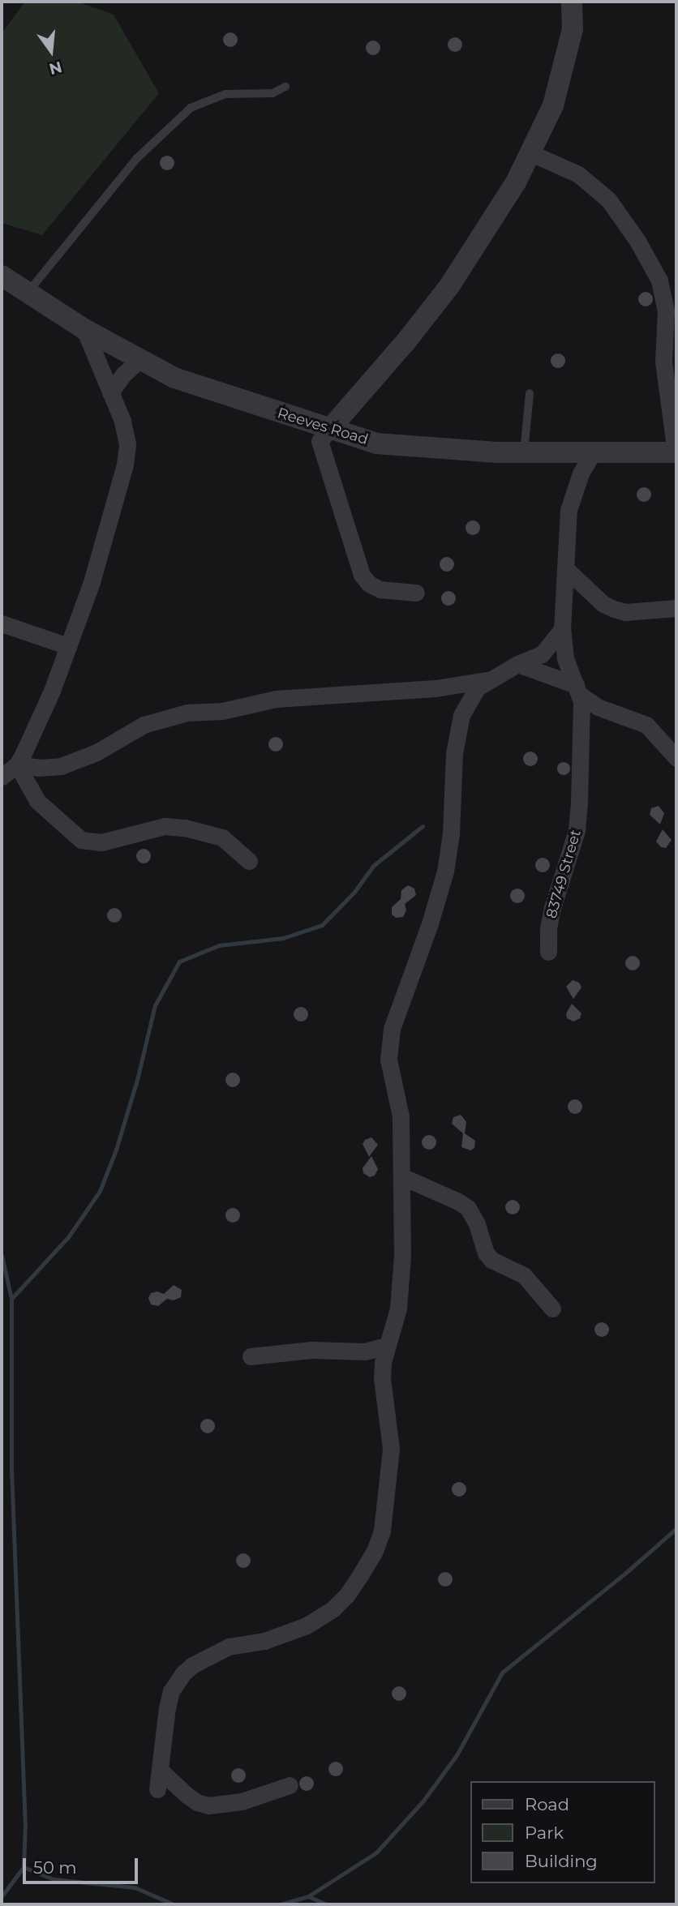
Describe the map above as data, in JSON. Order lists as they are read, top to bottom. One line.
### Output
{"streets":{"street":["Reeves Road","83749 Street"]},"crossings":[["Reeves Road","83749 Street"]],"legend":["Road","Park","Building"],"scale_bar":"50 m","north":"bottom"}
